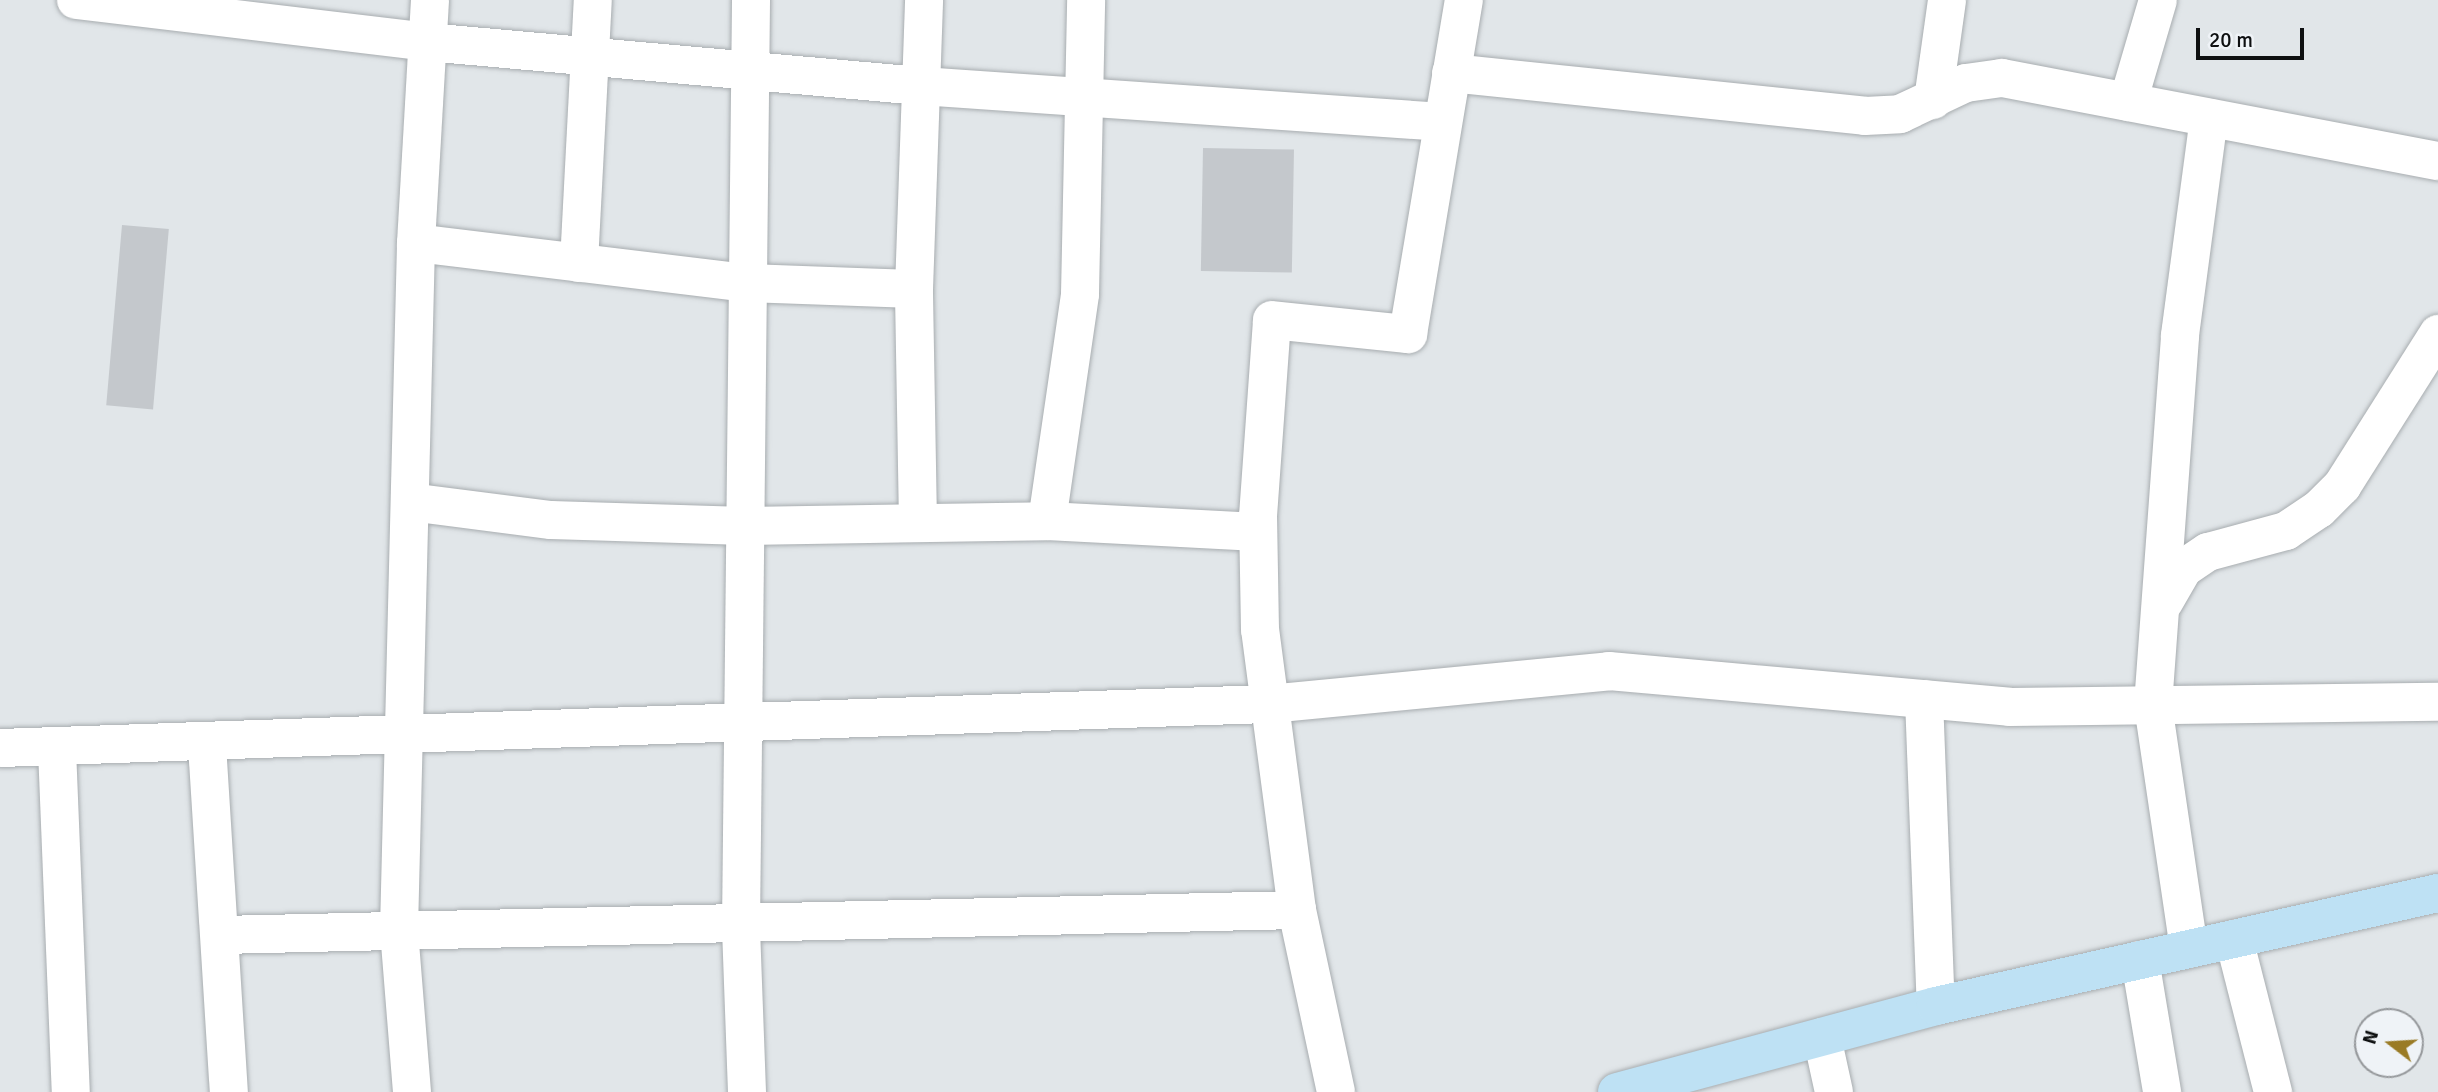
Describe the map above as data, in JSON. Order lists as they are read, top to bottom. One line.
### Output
{"scale_bar":"20 m","north":"left"}
